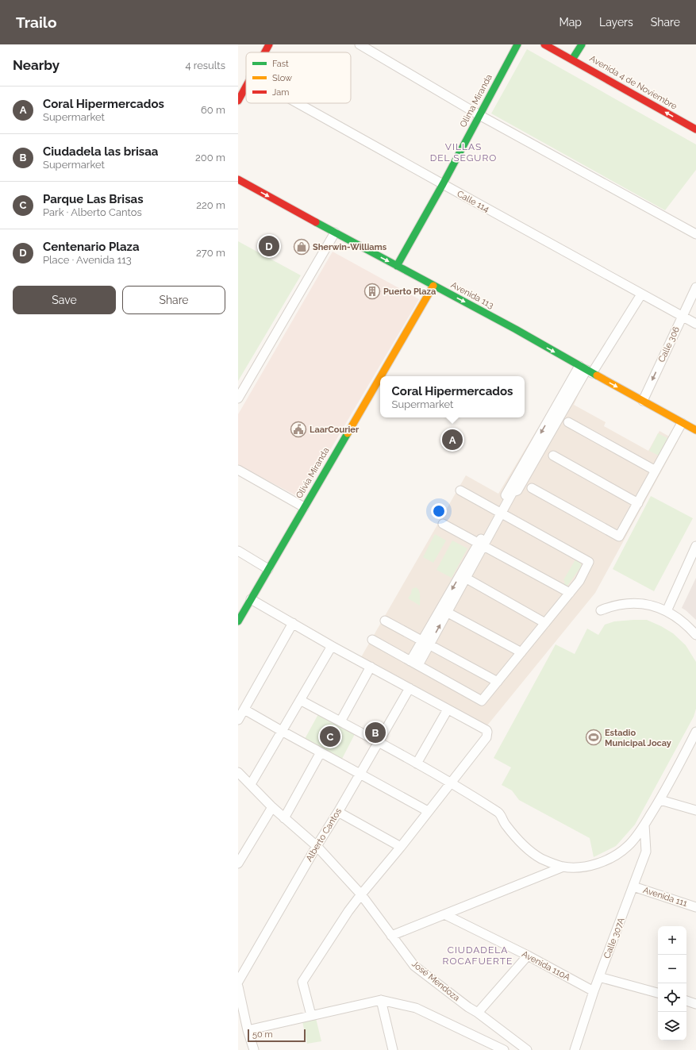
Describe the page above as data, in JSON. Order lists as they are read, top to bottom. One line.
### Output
{"streets":{"street":["Avenida 4 de Noviembre","Olima Miranda","Calle 114","Avenida 113","Calle 306","Olivia Miranda","Alberto Cantos","Avenida 111","Calle 307A","Avenida 110A","José Mendoza"]},"crossings":[["Olima Miranda","Calle 114"],["Olima Miranda","Avenida 113"],["Calle 114","Calle 306"],["Avenida 113","Calle 306"],["Avenida 113","Olivia Miranda"],["Alberto Cantos","José Mendoza"],["Avenida 111","Calle 307A"],["Calle 307A","Avenida 110A"]],"one_way":["Avenida 4 de Noviembre","Avenida 113"],"districts":["VILLAS DEL SEGURO","CIUDADELA ROCAFUERTE"],"places":{"shop":["Sherwin-Williams"],"building":["Puerto Plaza"],"public building":["LaarCourier"],"sports":["Estadio Municipal Jocay"]},"legend":["Fast","Slow","Jam"],"scale_bar":"50 m","page":{"header":"Trailo","nav":["Map","Layers","Share"],"heading":["Nearby","4 results"],"list":[{"mark":"A","name":"Coral Hipermercados","note":"Supermarket","value":"60 m"},{"mark":"B","name":"Ciudadela las brisaa","note":"Supermarket","value":"200 m"},{"mark":"C","name":"Parque Las Brisas","note":"Park · Alberto Cantos","value":"220 m"},{"mark":"D","name":"Centenario Plaza","note":"Place · Avenida 113","value":"270 m"}],"pins":["D","A","B","C"],"buttons":["Save","Share"],"popup":["Coral Hipermercados","Supermarket"],"map_buttons":["+","−"],"scale":"50 m"}}
